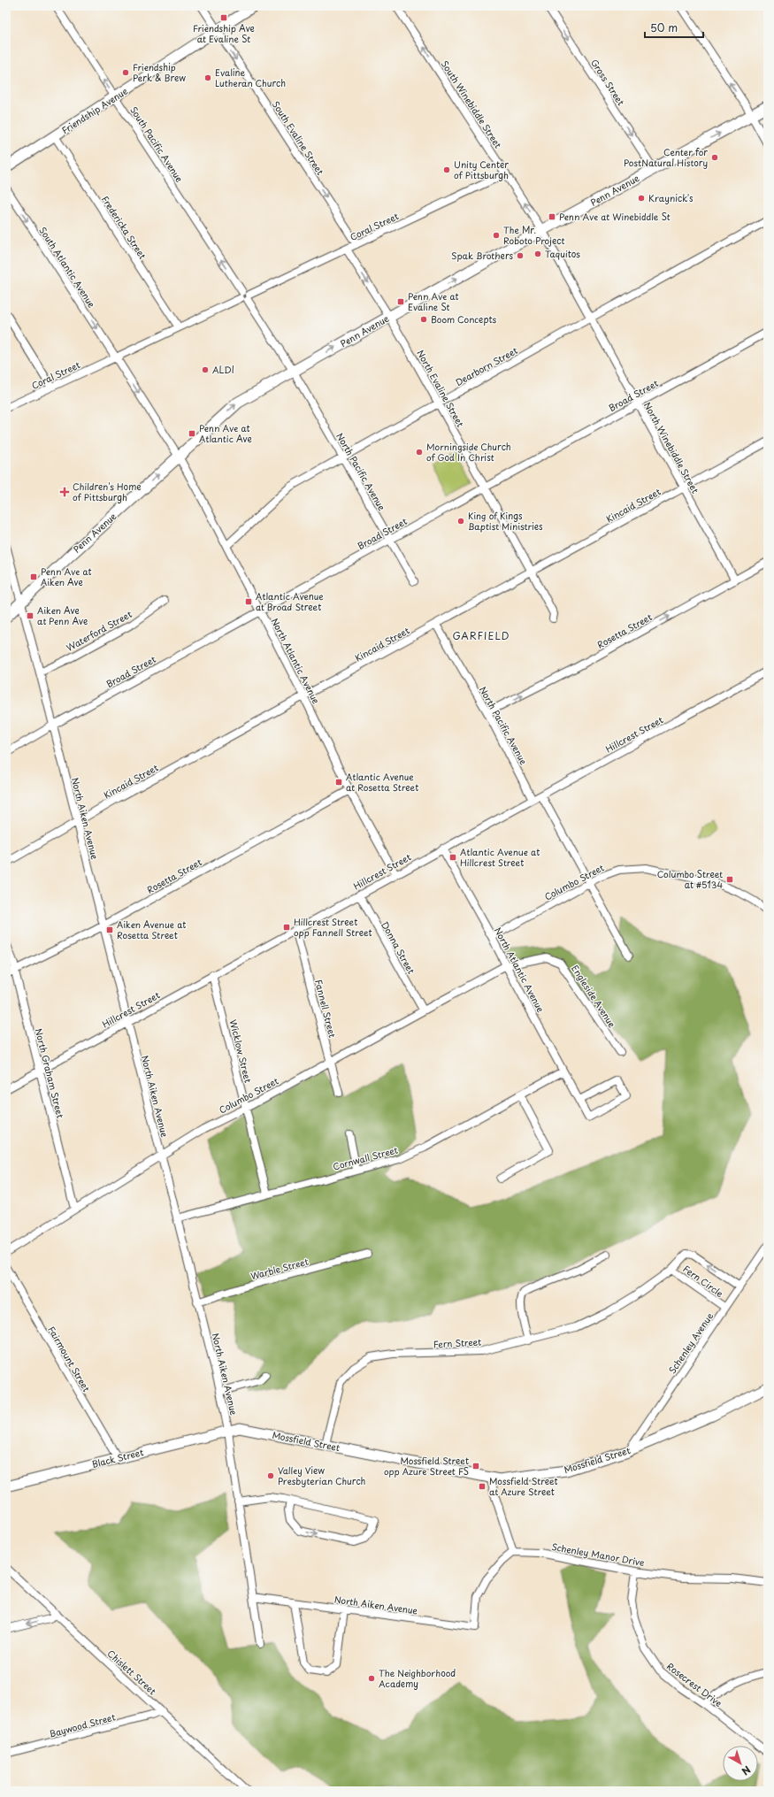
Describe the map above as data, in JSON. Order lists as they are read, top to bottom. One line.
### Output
{"streets":{"main road":["Penn Avenue"],"street":["Gross Street","South Winebiddle Street","Friendship Avenue","South Evaline Street","South Pacific Avenue","Coral Street","Fredericka Street","South Atlantic Avenue","Dearborn Street","North Evaline Street","Broad Street","North Winebiddle Street","North Pacific Avenue","Kincaid Street","Waterford Street","Rosetta Street","North Atlantic Avenue","Hillcrest Street","North Aiken Avenue","Columbo Street","Donna Street","Engleside Avenue","Fannell Street","Wicklow Street","North Graham Street","Cornwall Street","Warble Street","Fern Circle","Fern Street","Schenley Avenue","Fairmount Street","Mossfield Street","Black Street","Schenley Manor Drive","Chislett Street","Rosecrest Drive","Baywood Street"]},"crossings":[["Gross Street","Penn Avenue"],["South Winebiddle Street","Penn Avenue"],["South Winebiddle Street","Coral Street"],["South Winebiddle Street","North Winebiddle Street"],["Friendship Avenue","South Evaline Street"],["Friendship Avenue","South Pacific Avenue"],["Friendship Avenue","Fredericka Street"],["South Evaline Street","Coral Street"],["South Pacific Avenue","Penn Avenue"],["South Pacific Avenue","Coral Street"],["South Pacific Avenue","North Pacific Avenue"],["Penn Avenue","South Atlantic Avenue"],["Penn Avenue","North Evaline Street"],["Penn Avenue","North Winebiddle Street"],["Penn Avenue","North Pacific Avenue"],["Penn Avenue","North Atlantic Avenue"],["Penn Avenue","North Aiken Avenue"],["Coral Street","Fredericka Street"],["Coral Street","South Atlantic Avenue"],["South Atlantic Avenue","North Atlantic Avenue"],["Dearborn Street","North Evaline Street"],["Dearborn Street","North Winebiddle Street"],["Dearborn Street","North Pacific Avenue"],["Dearborn Street","North Atlantic Avenue"],["North Evaline Street","Broad Street"],["North Evaline Street","Kincaid Street"],["Broad Street","North Winebiddle Street"],["Broad Street","North Pacific Avenue"],["Broad Street","North Atlantic Avenue"],["Broad Street","North Aiken Avenue"],["North Winebiddle Street","Kincaid Street"],["North Winebiddle Street","Rosetta Street"],["North Pacific Avenue","Kincaid Street"],["North Pacific Avenue","Rosetta Street"],["North Pacific Avenue","Hillcrest Street"],["Kincaid Street","North Atlantic Avenue"],["Kincaid Street","North Aiken Avenue"],["Waterford Street","North Aiken Avenue"],["Rosetta Street","North Atlantic Avenue"],["Rosetta Street","North Aiken Avenue"],["Rosetta Street","North Graham Street"],["North Atlantic Avenue","Hillcrest Street"],["North Atlantic Avenue","Columbo Street"],["North Atlantic Avenue","Engleside Avenue"],["North Atlantic Avenue","Cornwall Street"],["Hillcrest Street","North Aiken Avenue"],["Hillcrest Street","Donna Street"],["Hillcrest Street","Fannell Street"],["Hillcrest Street","Wicklow Street"],["Hillcrest Street","North Graham Street"],["North Aiken Avenue","Columbo Street"],["North Aiken Avenue","Cornwall Street"],["North Aiken Avenue","Warble Street"],["North Aiken Avenue","Mossfield Street"],["North Aiken Avenue","Black Street"],["North Aiken Avenue","Schenley Manor Drive"],["Columbo Street","Donna Street"],["Columbo Street","Engleside Avenue"],["Columbo Street","Fannell Street"],["Columbo Street","Wicklow Street"],["Columbo Street","North Graham Street"],["Wicklow Street","Cornwall Street"],["Fern Circle","Fern Street"],["Fern Circle","Schenley Avenue"],["Fern Street","Mossfield Street"],["Schenley Avenue","Mossfield Street"],["Fairmount Street","Black Street"],["Mossfield Street","Black Street"],["Schenley Manor Drive","Rosecrest Drive"],["Chislett Street","Baywood Street"]],"one_way":["Gross Street","South Winebiddle Street","South Evaline Street","South Pacific Avenue","Penn Avenue","South Atlantic Avenue","Rosetta Street"],"districts":["GARFIELD"],"places":{"transit":["Friendship Ave at Evaline St","Penn Ave at Winebiddle St","Penn Ave at Evaline St","Penn Ave at Atlantic Ave","Penn Ave at Aiken Ave","Atlantic Avenue at Broad Street","Aiken Ave at Penn Ave","Atlantic Avenue at Rosetta Street","Atlantic Avenue at Hillcrest Street","Columbo Street at #5134","Hillcrest Street opp Fannell Street","Aiken Avenue at Rosetta Street","Mossfield Street opp Azure Street FS","Mossfield Street at Azure Street"],"other":["Friendship Perk & Brew","Evaline Lutheran Church","Center for PostNatural History","Unity Center of Pittsburgh","Kraynick's","The Mr. Roboto Project","Taquitos","Spak Brothers","Boom Concepts","ALDI","Morningside Church of God In Christ","King of Kings Baptist Ministries","Valley View Presbyterian Church","The Neighborhood Academy"],"health":["Children's Home of Pittsburgh"]},"scale_bar":"50 m","north":"bottom right"}
